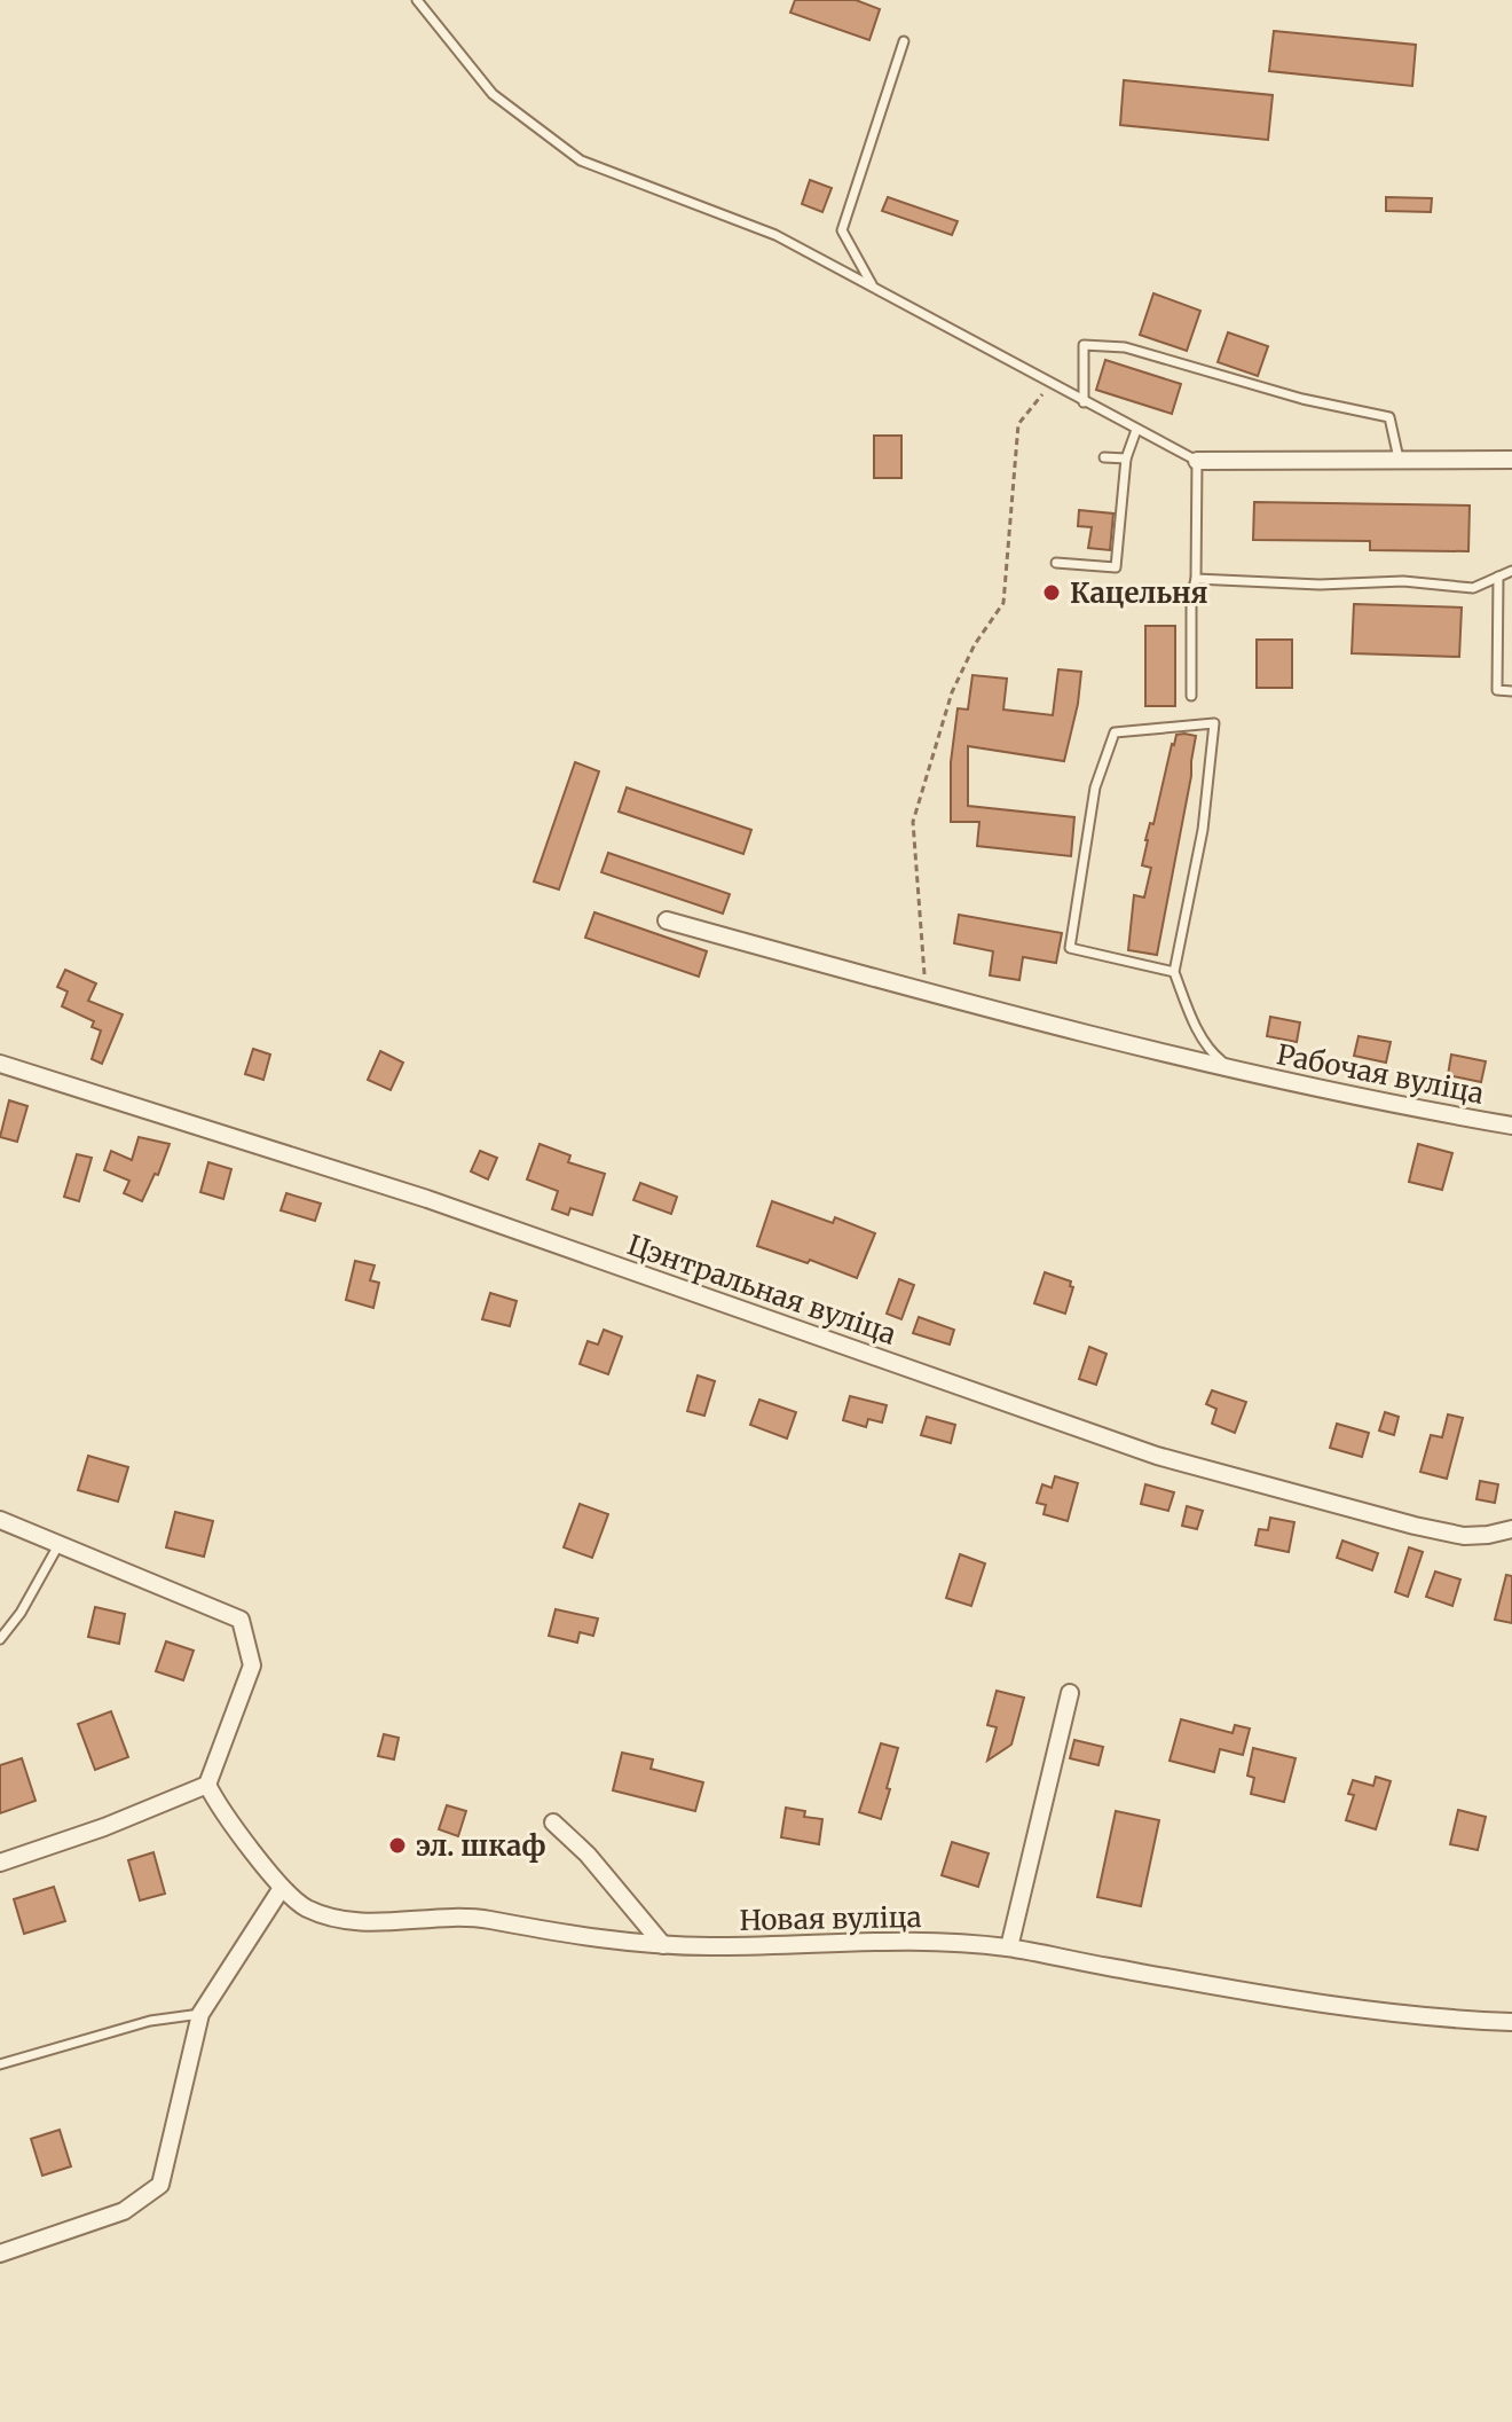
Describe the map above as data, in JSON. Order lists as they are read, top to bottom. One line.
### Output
{"streets":{"street":["Рабочая вуліца","Цэнтральная вуліца","Новая вуліца"]},"places":["Кацельня","эл. шкаф"]}
